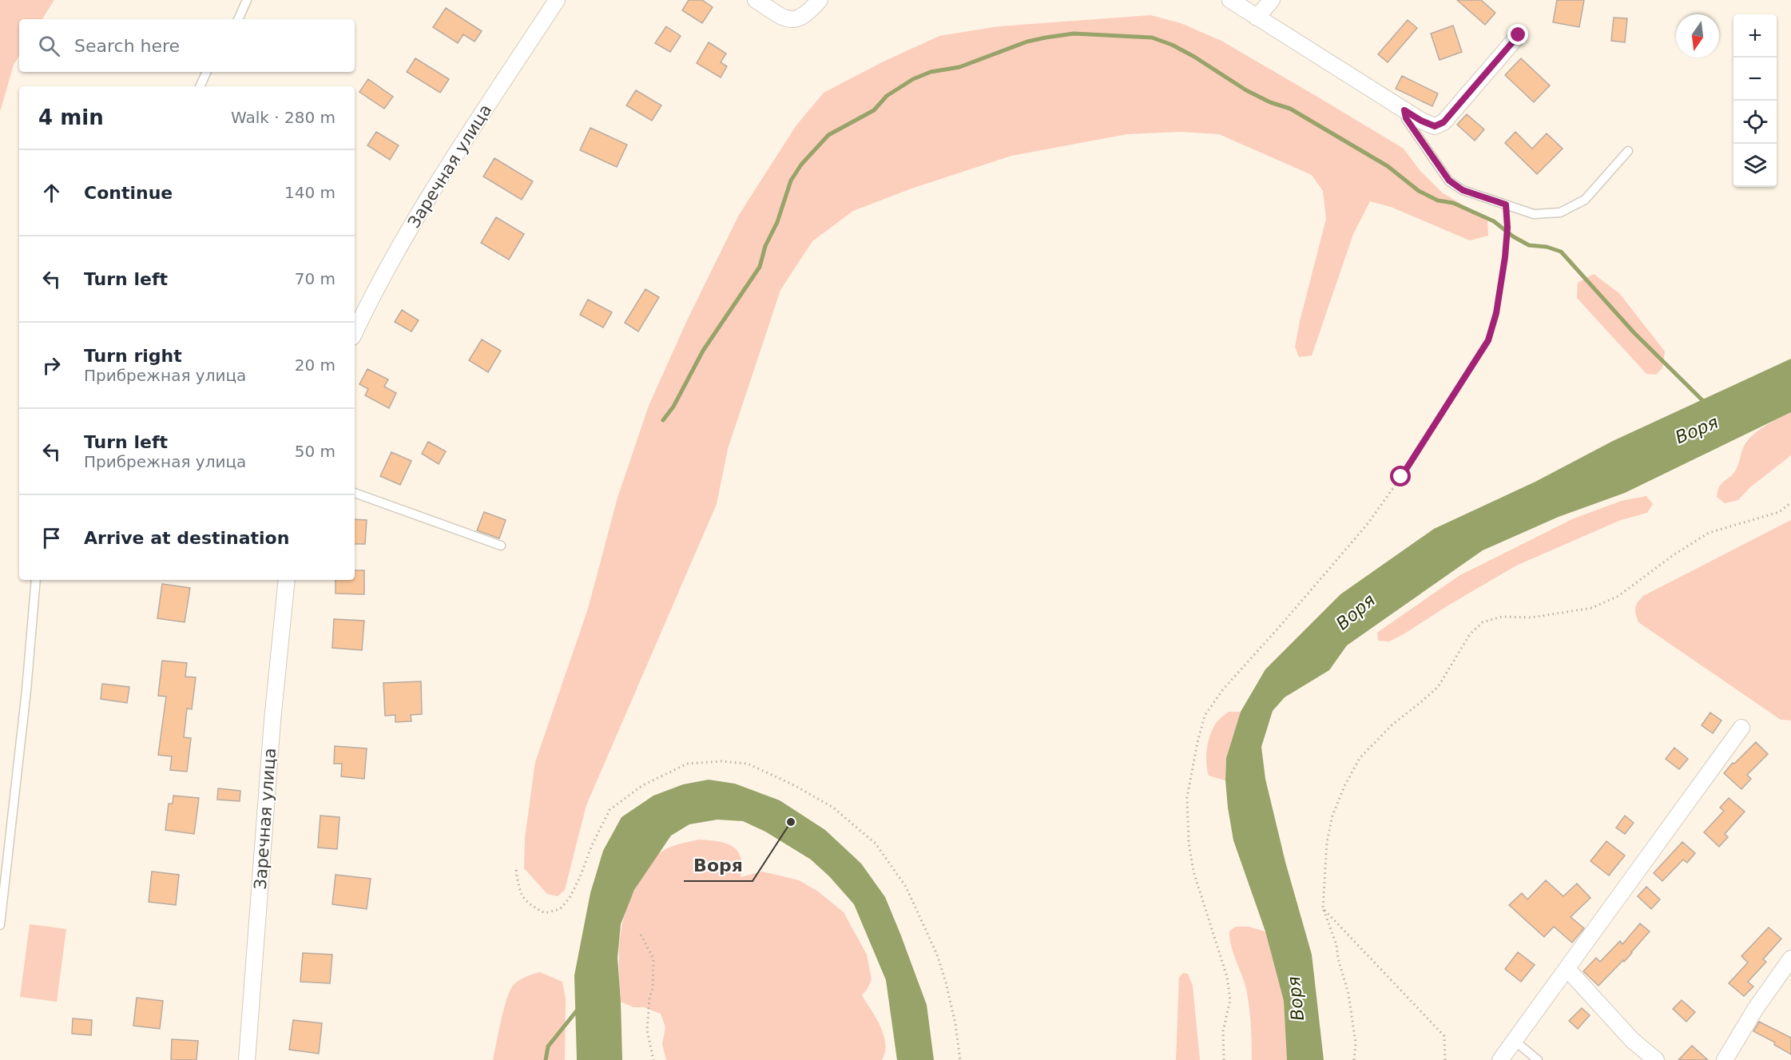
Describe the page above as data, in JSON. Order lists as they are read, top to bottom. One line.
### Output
{"streets":{"street":["Заречная улица"]},"water":["Воря"],"places":["Воря"],"north":"bottom","page":{"map_buttons":["+","−"],"search":"Search here","heading":["4 min","Walk · 280 m"],"list":[["Continue","140 m"],["Turn left","70 m"],["Turn right","Прибрежная улица","20 m"],["Turn left","Прибрежная улица","50 m"],"Arrive at destination"]}}
